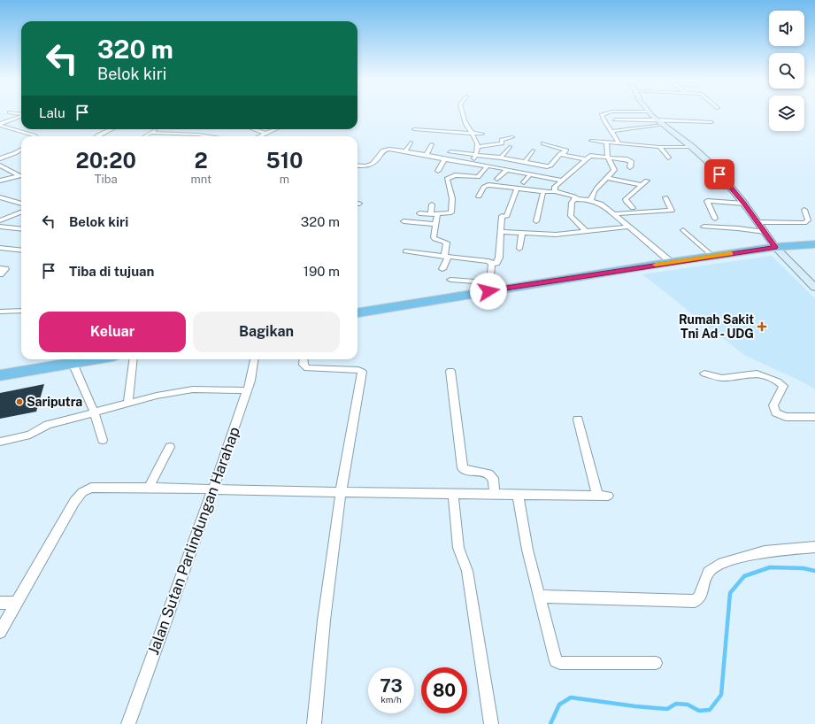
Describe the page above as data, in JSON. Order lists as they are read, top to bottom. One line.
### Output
{"streets":{"street":["Jalan Sutan Parlindungan Harahap"]},"places":{"health":["Rumah Sakit Tni Ad - UDG"],"other":["Sariputra"]},"page":{"turn":["320 m","Belok kiri"],"then":"Lalu","eta":["20:20","Tiba","2","mnt","510","m"],"list":[{"name":"Belok kiri","value":"320 m"},{"name":"Tiba di tujuan","value":"190 m"}],"buttons":["Keluar","Bagikan"],"speed":"73 km/h","limit":"80"}}
